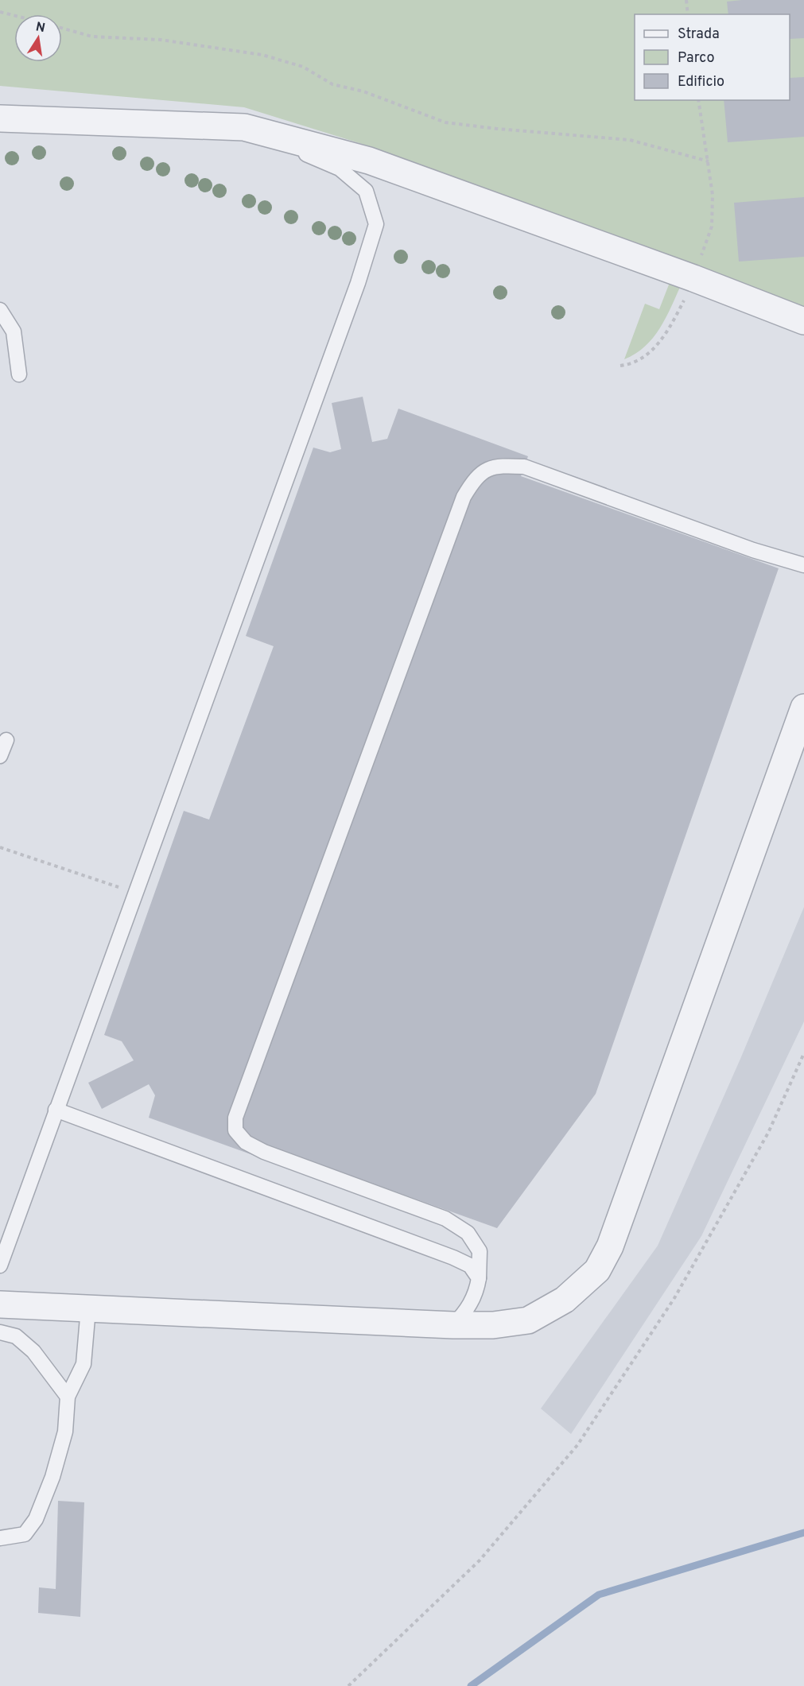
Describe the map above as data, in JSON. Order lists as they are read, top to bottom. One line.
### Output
{"legend":["Strada","Parco","Edificio"],"north":"top"}
